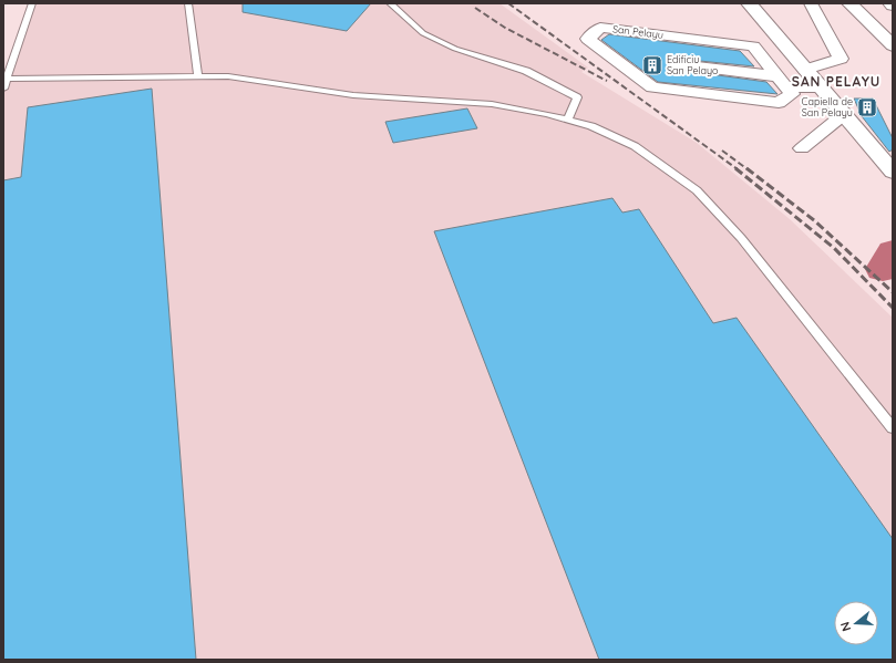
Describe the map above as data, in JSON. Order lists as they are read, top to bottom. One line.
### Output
{"streets":{"street":["San Pelayu"]},"districts":["SAN PELAYU"],"places":{"building":["Edificiu San Pelayo","Capiella de San Pelayu"]},"north":"left"}
